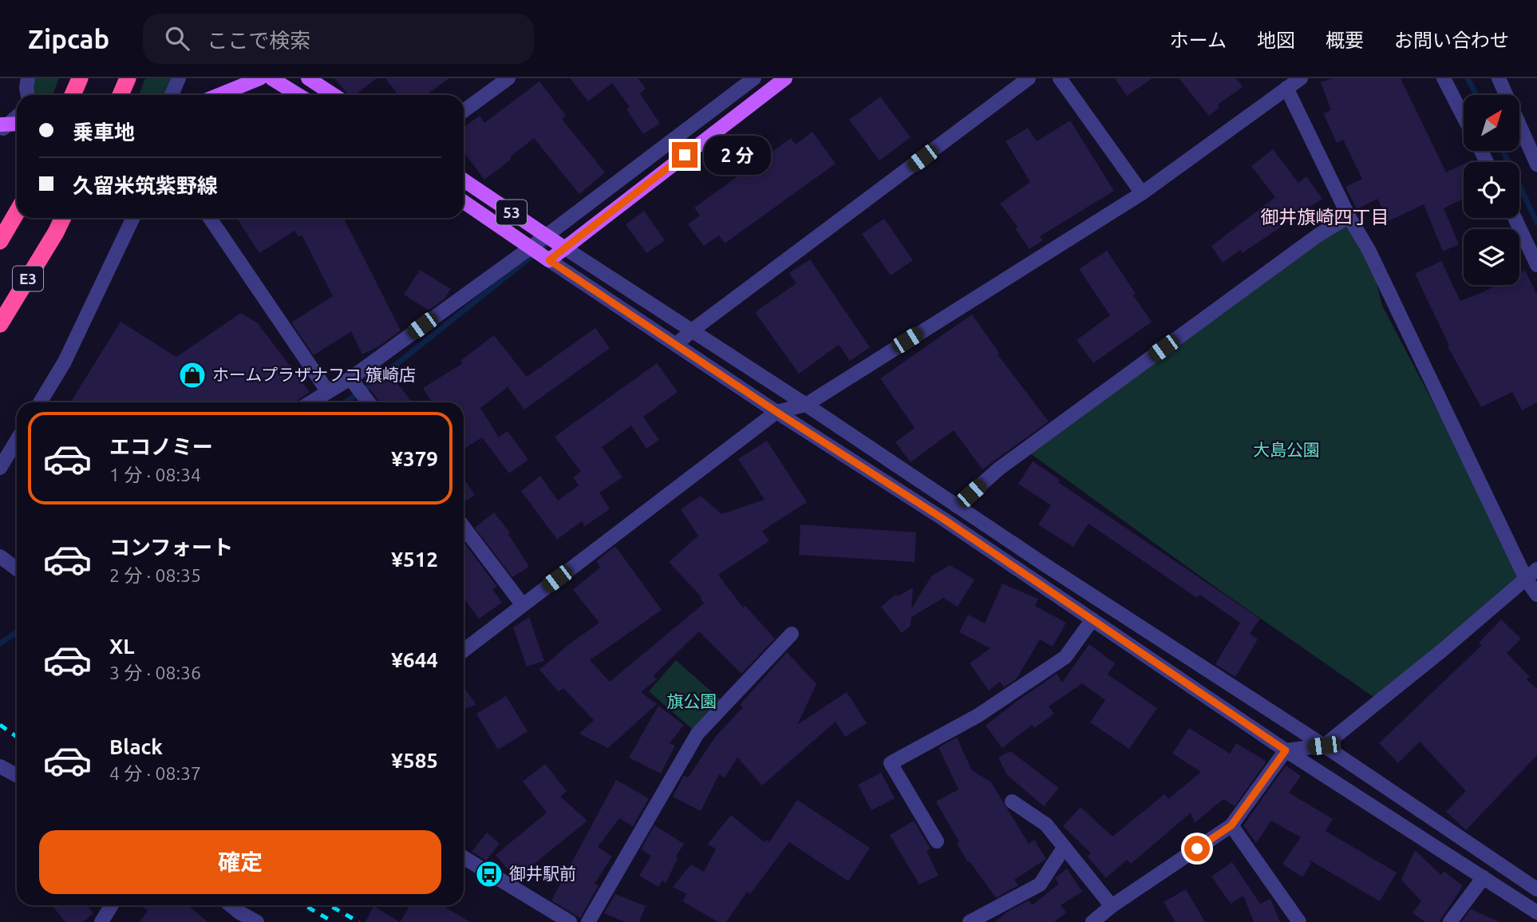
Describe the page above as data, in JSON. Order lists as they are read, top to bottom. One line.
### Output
{"streets":{"highway":["E3"],"main road":["53"]},"districts":["御井旗崎四丁目"],"parks":["大島公園","旗公園"],"places":{"shop":["ホームプラザナフコ 籏崎店"],"bus stop":["御井駅前"]},"north":"top right","page":{"header":"Zipcab","search":"ここで検索","nav":["ホーム","地図","概要","お問い合わせ"],"banner":["乗車地","久留米筑紫野線"],"bubble":"2 分","list":[{"name":"エコノミー","note":"1 分 · 08:34","value":"¥379"},{"name":"コンフォート","note":"2 分 · 08:35","value":"¥512"},{"name":"XL","note":"3 分 · 08:36","value":"¥644"},{"name":"Black","note":"4 分 · 08:37","value":"¥585"}],"buttons":"確定"}}
